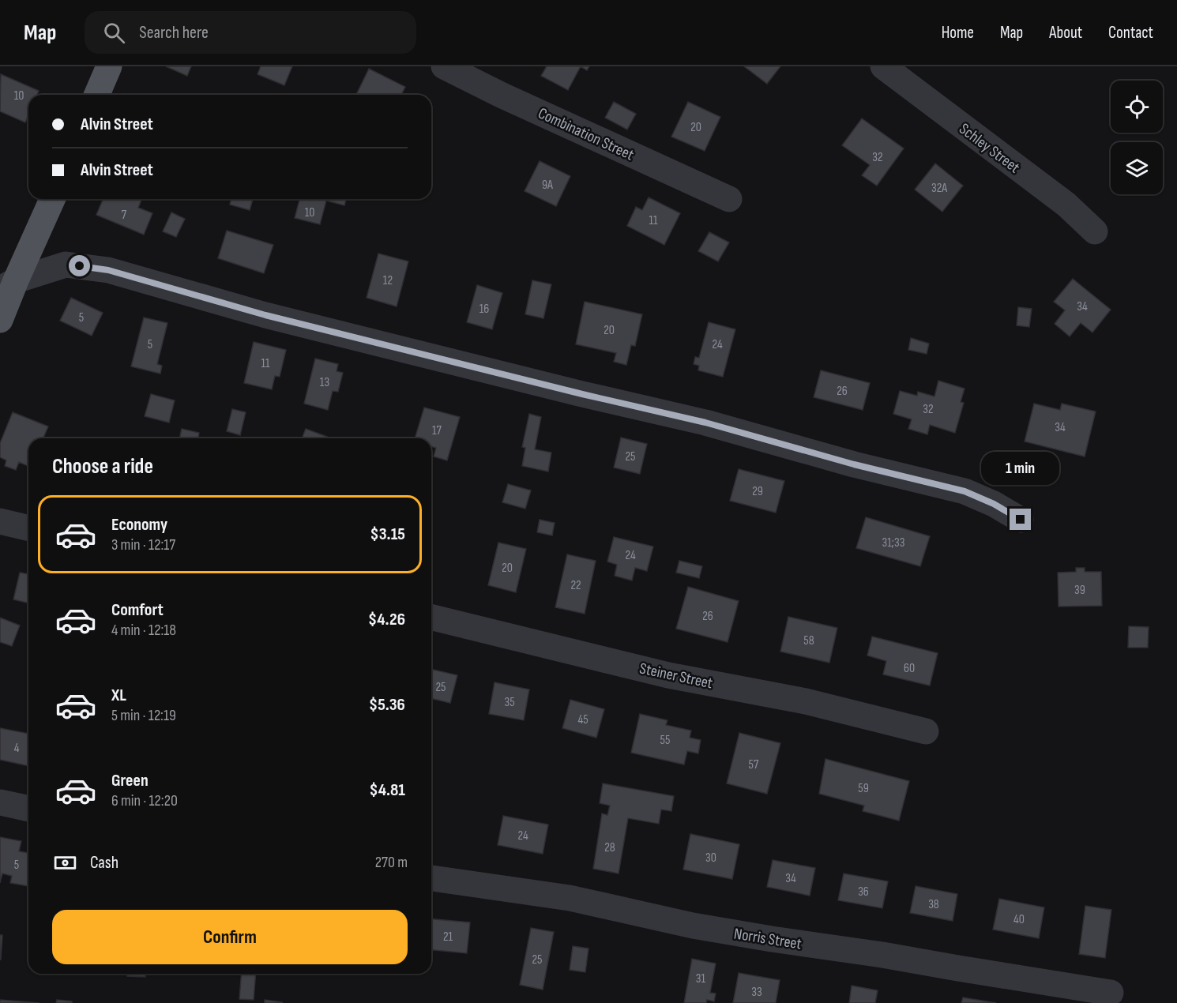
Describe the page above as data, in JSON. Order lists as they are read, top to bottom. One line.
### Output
{"streets":{"street":["Combination Street","Schley Street","Steiner Street","Norris Street"]},"house_numbers":["10","20","32","9A","32A","10","7","11","12","34","16","5","20","5","24","11","13","26","32","34","17","25","29","31;33","24","20","22","39","26","58","60","25","35","45","55","4","57","59","24","28","30","5","34","36","38","40","21","25","31","33"],"page":{"header":"Map","search":"Search here","nav":["Home","Map","About","Contact"],"banner":["Alvin Street","Alvin Street"],"heading":"Choose a ride","bubble":"1 min","list":[{"name":"Economy","note":"3 min · 12:17","value":"$3.15"},{"name":"Comfort","note":"4 min · 12:18","value":"$4.26"},{"name":"XL","note":"5 min · 12:19","value":"$5.36"},{"name":"Green","note":"6 min · 12:20","value":"$4.81"}],"pay":["Cash","270 m"],"buttons":"Confirm"}}
